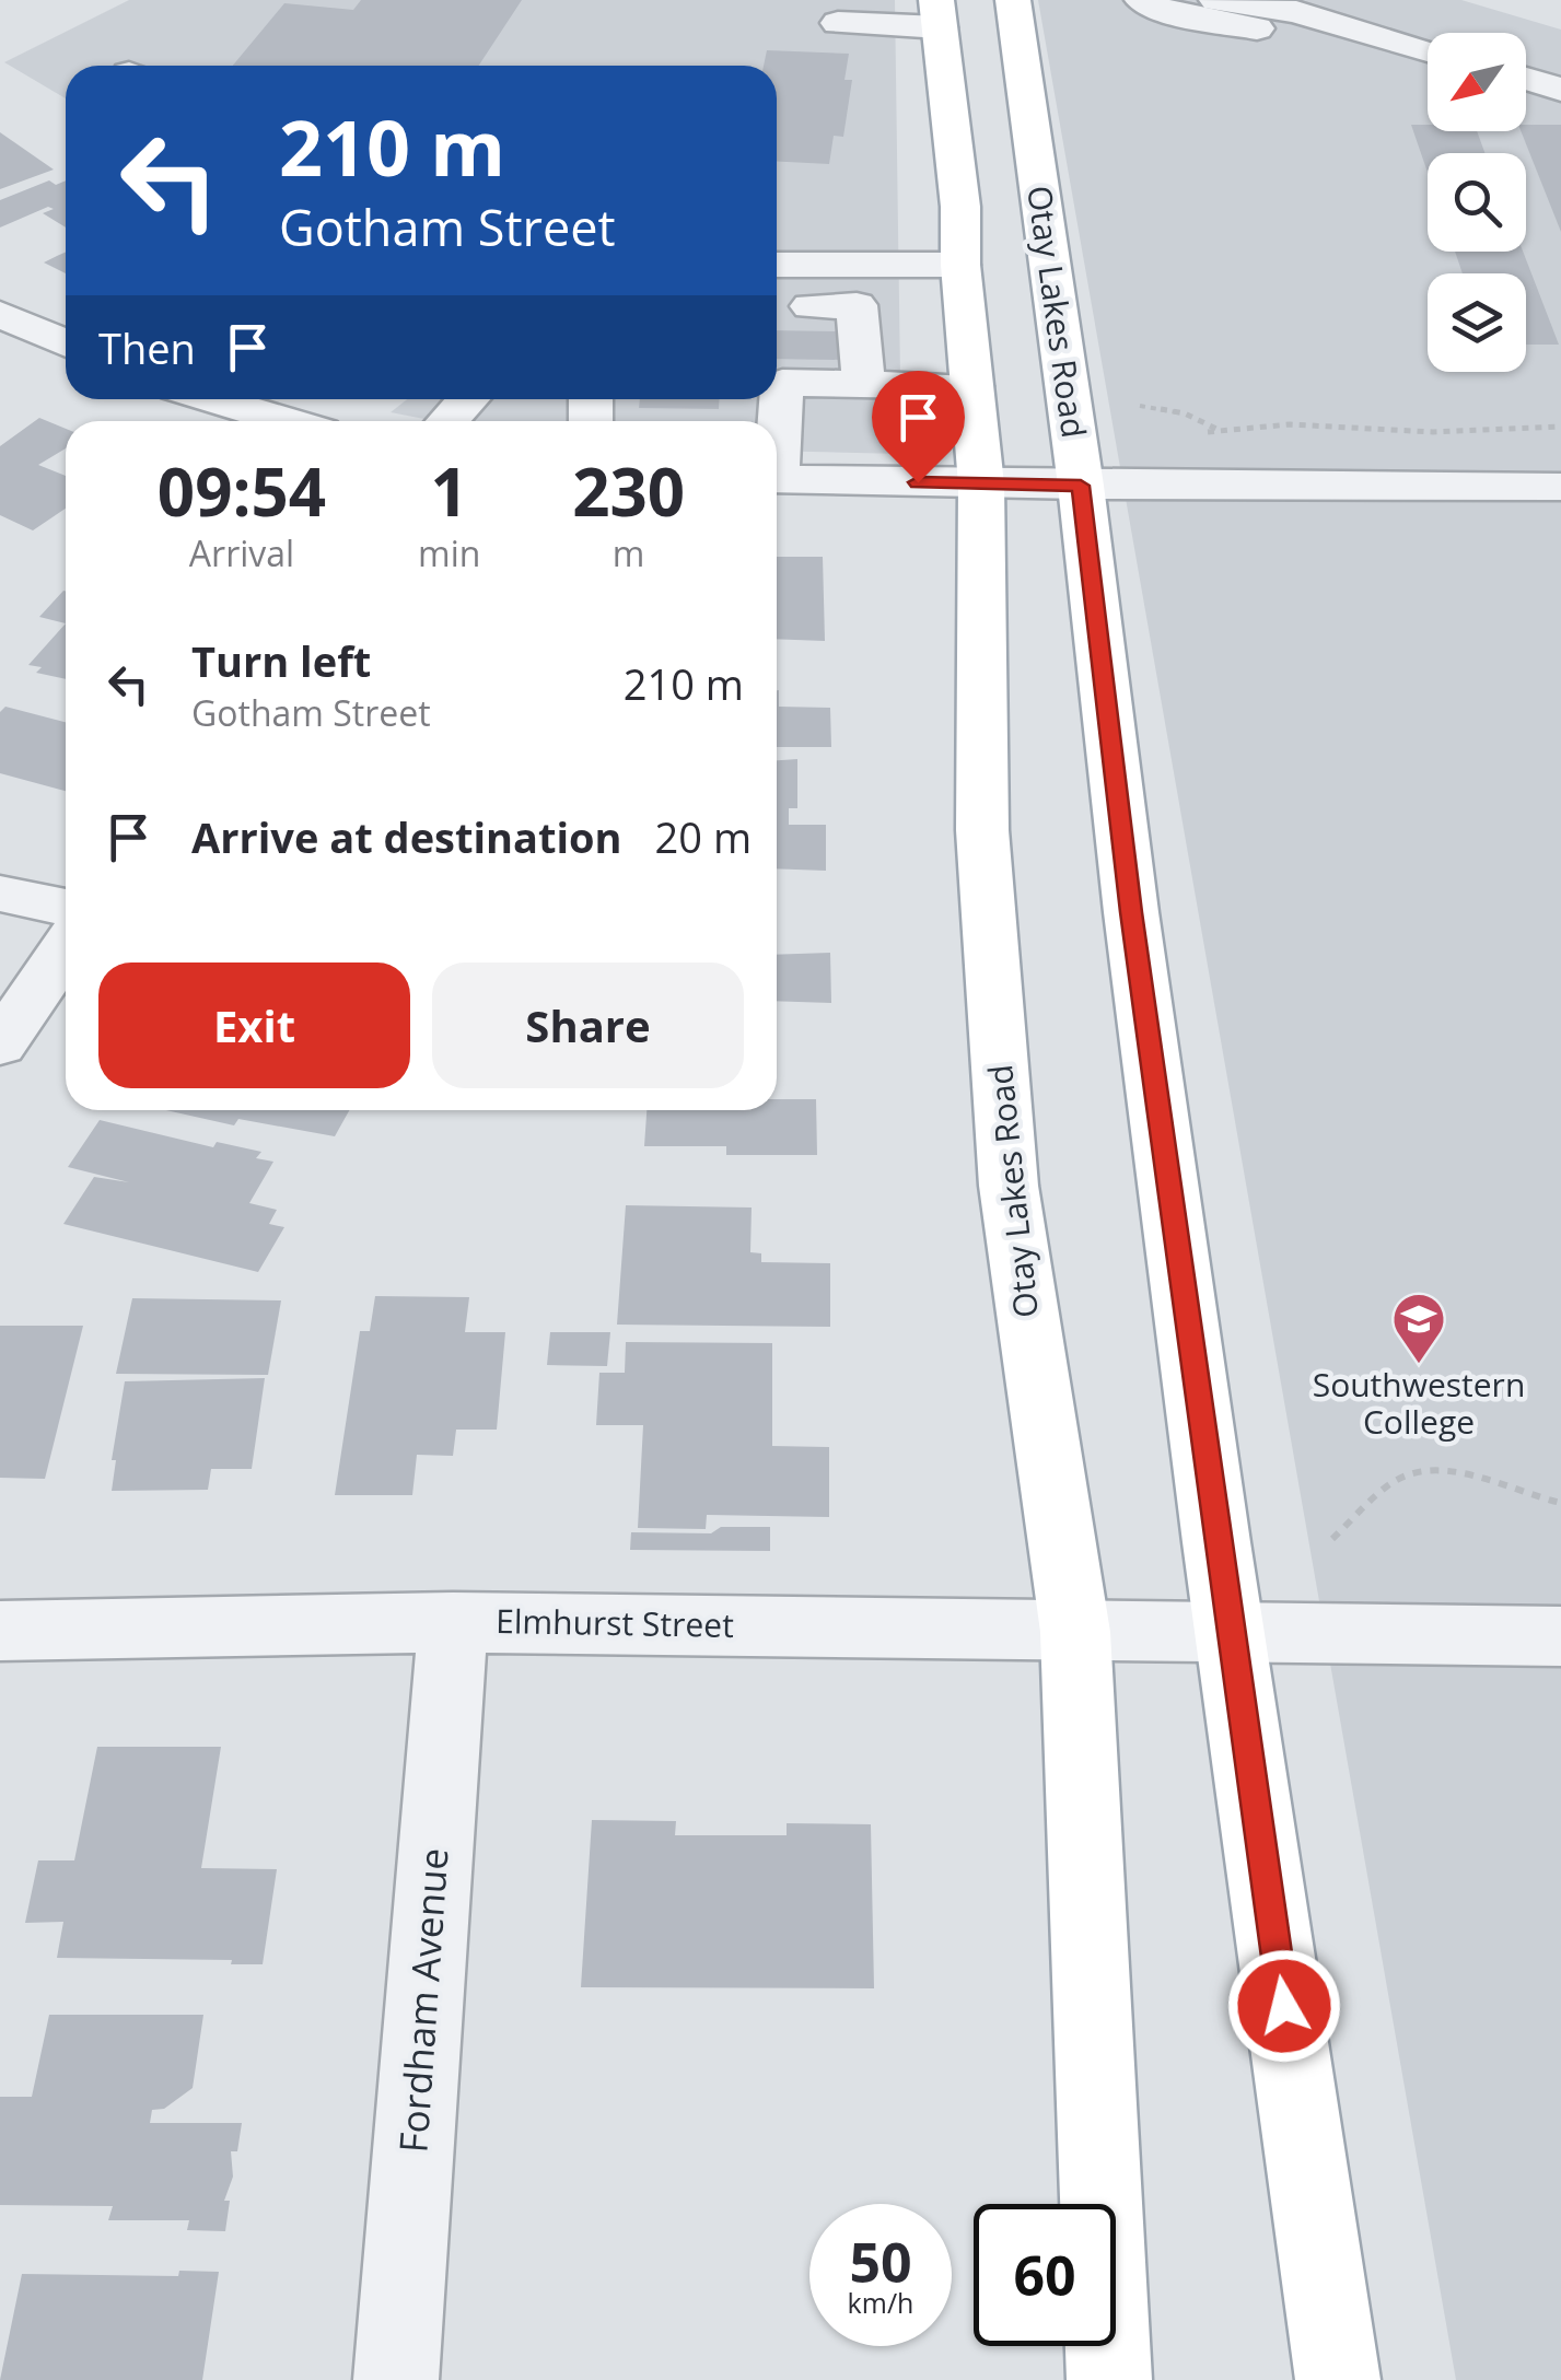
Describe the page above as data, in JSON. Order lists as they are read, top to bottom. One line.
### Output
{"streets":{"main road":["Otay Lakes Road"],"street":["Elmhurst Street","Fordham Avenue"]},"crossings":[["Otay Lakes Road","Elmhurst Street"],["Elmhurst Street","Fordham Avenue"]],"places":{"school or university":["Southwestern College"]},"north":"bottom left","page":{"turn":["210 m","Gotham Street"],"then":"Then","eta":["09:54","Arrival","1","min","230","m"],"list":[{"name":"Turn left","note":"Gotham Street","value":"210 m"},{"name":"Arrive at destination","value":"20 m"}],"buttons":["Exit","Share"],"speed":"50 km/h","limit":"60"}}
